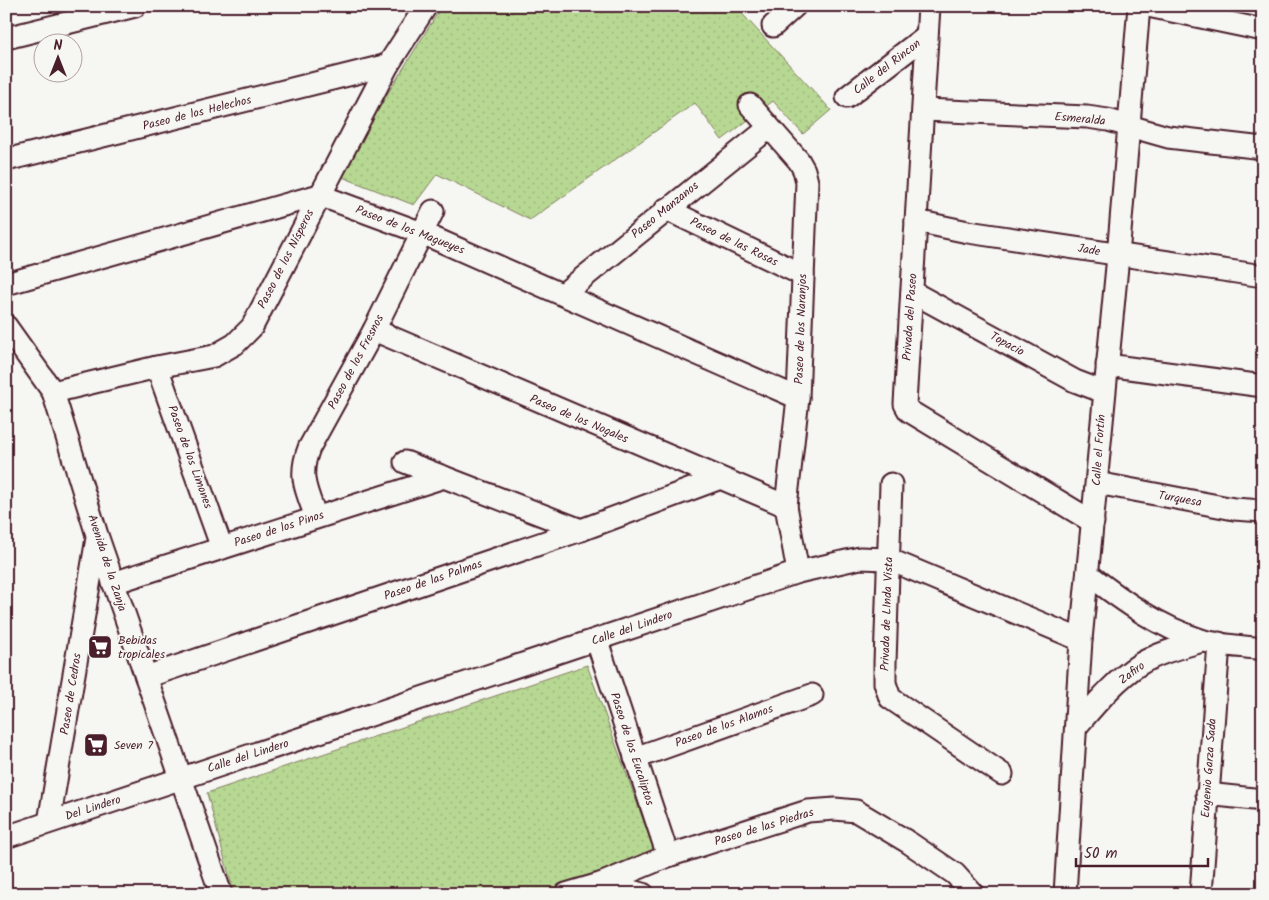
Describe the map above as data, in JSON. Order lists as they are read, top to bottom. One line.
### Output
{"streets":{"street":["Calle del Rincon","Paseo de los Helechos","Esmeralda","Paseo Manzanos","Paseo de los Magueyes","Paseo de las Rosas","Jade","Paseo de los Nísperos","Privada del Paseo","Paseo de los Naranjos","Topacio","Paseo de los Fresnos","Paseo de los Nogales","Calle el Fortín","Paseo de los Limones","Turquesa","Paseo de los Pinos","Avenida de la Zanja","Paseo de las Palmas","Privada de LInda Vista","Calle del Lindero","Zafiro","Paseo de Cedros","Paseo de los Alamos","Paseo de los Eucaliptos","Eugenio Garza Sada","Del Lindero","Paseo de las Piedras"]},"crossings":[["Calle del Rincon","Privada del Paseo"],["Paseo de los Helechos","Paseo de los Nísperos"],["Esmeralda","Privada del Paseo"],["Esmeralda","Calle el Fortín"],["Paseo Manzanos","Paseo de los Magueyes"],["Paseo Manzanos","Paseo de las Rosas"],["Paseo Manzanos","Paseo de los Naranjos"],["Paseo de los Magueyes","Paseo de los Nísperos"],["Paseo de los Magueyes","Paseo de los Naranjos"],["Paseo de los Magueyes","Paseo de los Fresnos"],["Paseo de las Rosas","Paseo de los Naranjos"],["Jade","Privada del Paseo"],["Jade","Calle el Fortín"],["Paseo de los Nísperos","Paseo de los Limones"],["Paseo de los Nísperos","Avenida de la Zanja"],["Privada del Paseo","Topacio"],["Privada del Paseo","Calle el Fortín"],["Paseo de los Naranjos","Paseo de los Nogales"],["Paseo de los Naranjos","Calle del Lindero"],["Topacio","Calle el Fortín"],["Paseo de los Fresnos","Paseo de los Nogales"],["Paseo de los Fresnos","Paseo de los Pinos"],["Paseo de los Nogales","Paseo de las Palmas"],["Calle el Fortín","Turquesa"],["Calle el Fortín","Calle del Lindero"],["Calle el Fortín","Zafiro"],["Paseo de los Limones","Paseo de los Pinos"],["Paseo de los Pinos","Avenida de la Zanja"],["Avenida de la Zanja","Paseo de las Palmas"],["Avenida de la Zanja","Calle del Lindero"],["Avenida de la Zanja","Paseo de Cedros"],["Avenida de la Zanja","Del Lindero"],["Privada de LInda Vista","Calle del Lindero"],["Calle del Lindero","Paseo de los Eucaliptos"],["Calle del Lindero","Del Lindero"],["Zafiro","Eugenio Garza Sada"],["Paseo de Cedros","Del Lindero"],["Paseo de los Alamos","Paseo de los Eucaliptos"],["Paseo de los Eucaliptos","Paseo de las Piedras"]],"places":{"supermarket":["Bebidas tropicales","Seven 7"]},"scale_bar":"50 m","north":"top"}
